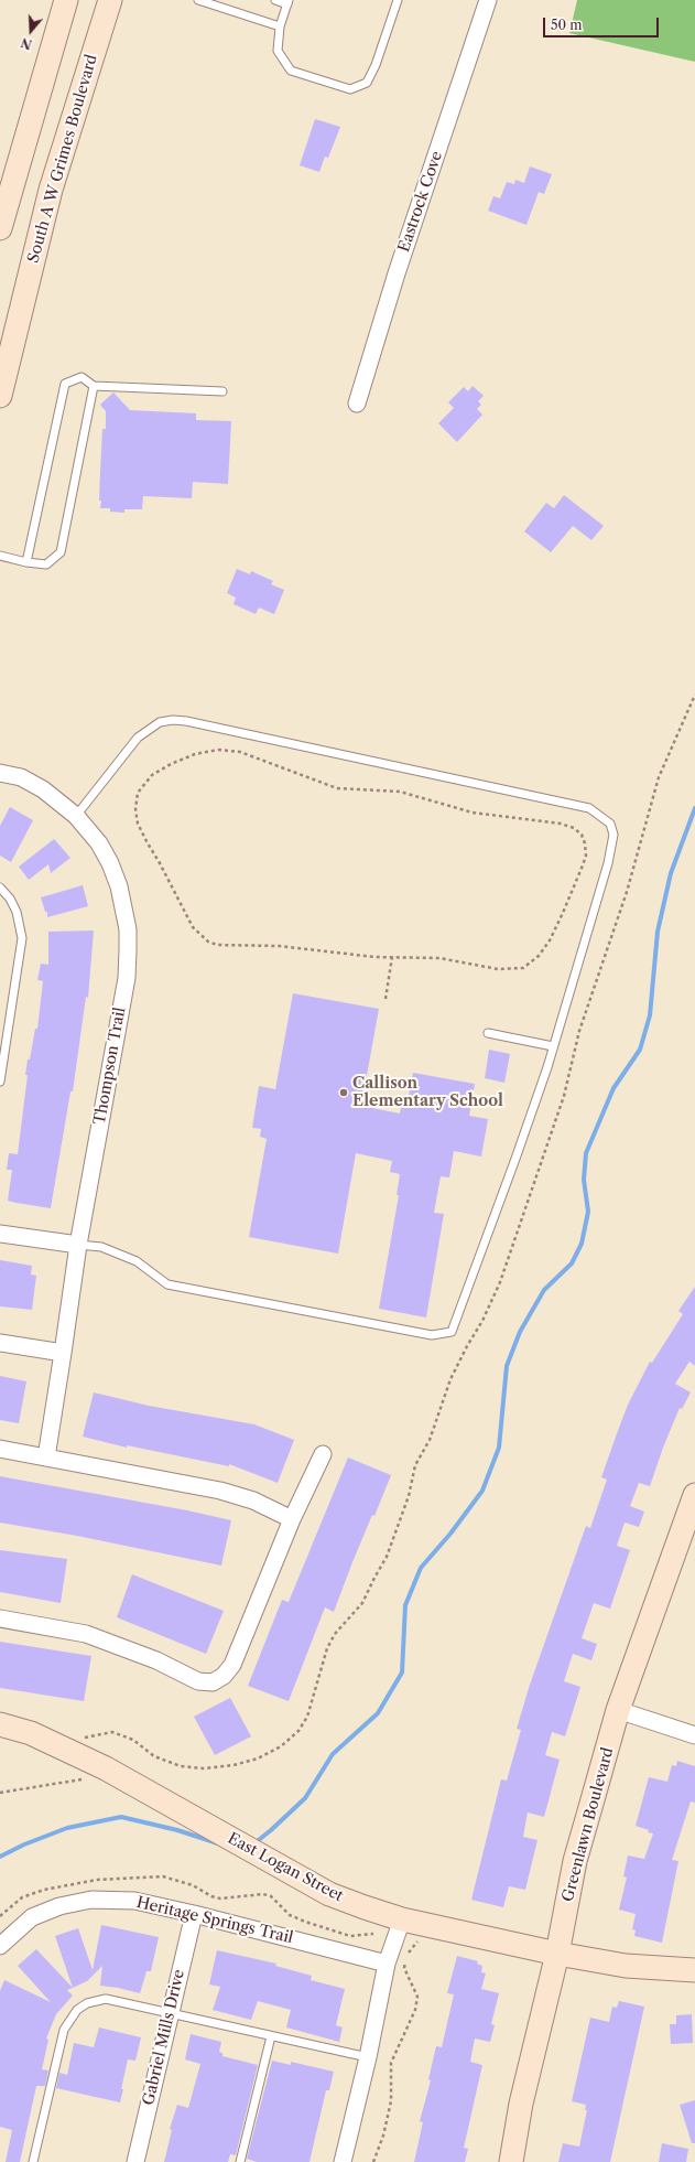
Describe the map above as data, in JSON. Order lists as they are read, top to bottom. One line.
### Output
{"streets":{"street":["South A W Grimes Boulevard","Eastrock Cove","Thompson Trail","Greenlawn Boulevard","East Logan Street","Heritage Springs Trail","Gabriel Mills Drive"]},"crossings":[["Greenlawn Boulevard","East Logan Street"],["Heritage Springs Trail","Gabriel Mills Drive"]],"places":["Callison Elementary School"],"scale_bar":"50 m","north":"bottom"}
